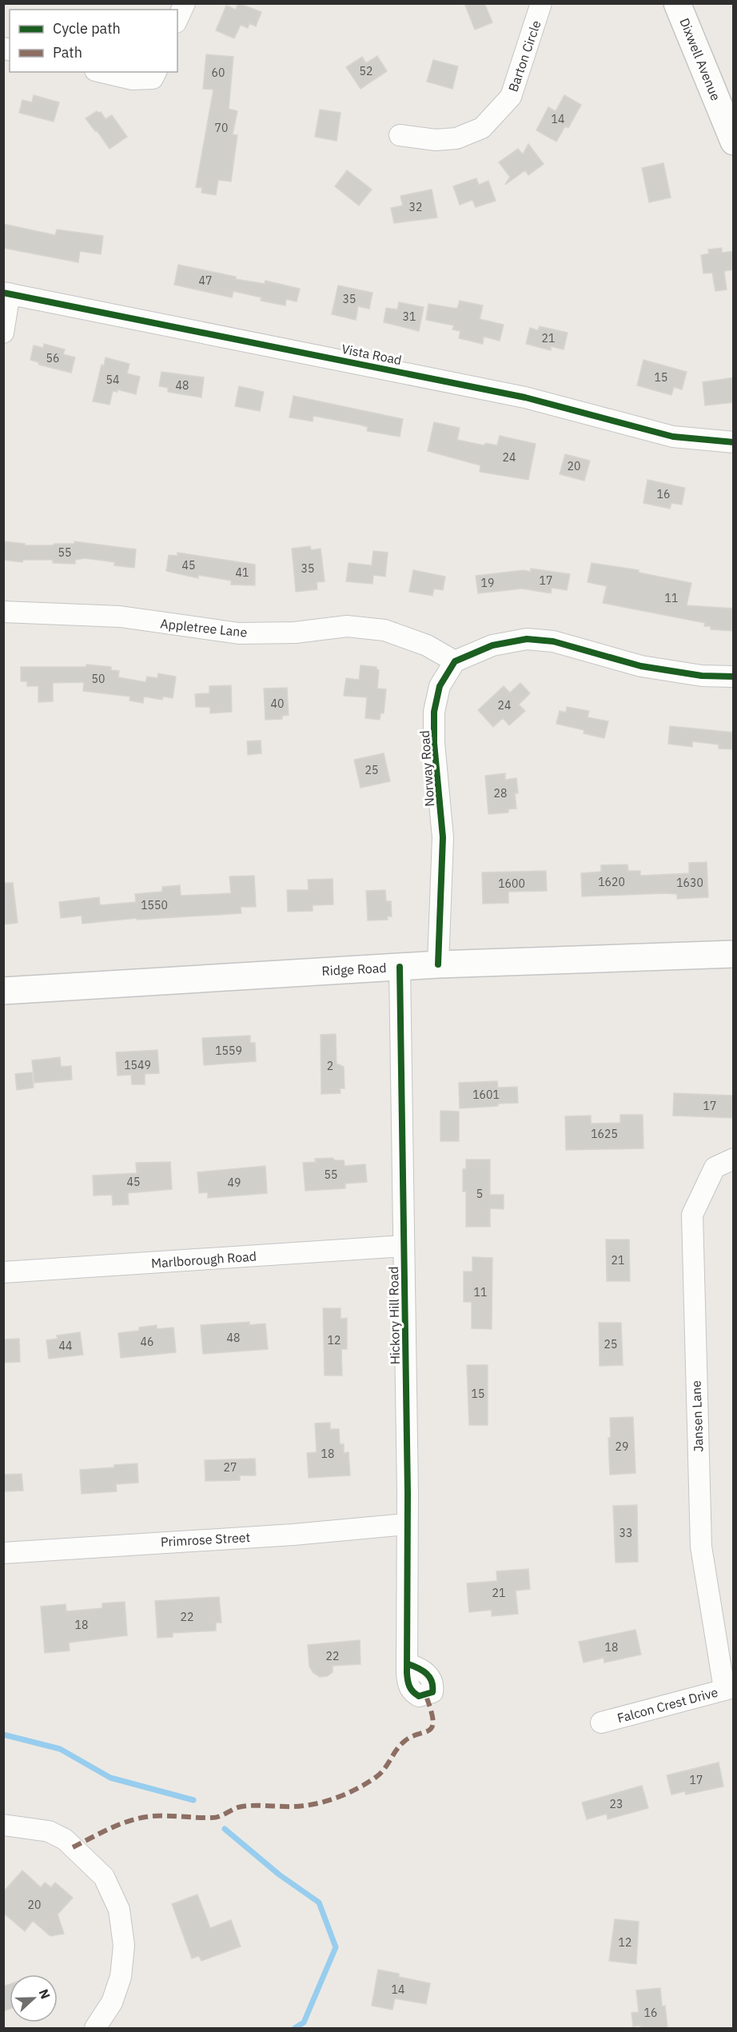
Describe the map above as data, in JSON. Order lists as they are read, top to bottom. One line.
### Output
{"streets":{"main road":["Dixwell Avenue","Ridge Road"],"street":["Barton Circle","Vista Road","Appletree Lane","Norway Road","Marlborough Road","Hickory Hill Road","Jansen Lane","Primrose Street","Falcon Crest Drive"]},"crossings":[["Appletree Lane","Norway Road"],["Norway Road","Ridge Road"],["Ridge Road","Hickory Hill Road"],["Marlborough Road","Hickory Hill Road"],["Hickory Hill Road","Primrose Street"],["Jansen Lane","Falcon Crest Drive"]],"house_numbers":["52","60","14","70","32","47","35","31","21","56","15","54","48","24","20","16","55","45","35","41","17","19","11","50","40","24","25","28","1620","1630","1600","1550","1559","1549","2","1601","17","1625","55","45","49","5","21","11","48","12","46","25","44","15","29","18","27","33","21","22","18","18","22","17","23","20","12","14","16"],"legend":["Cycle path","Path"],"north":"right"}
